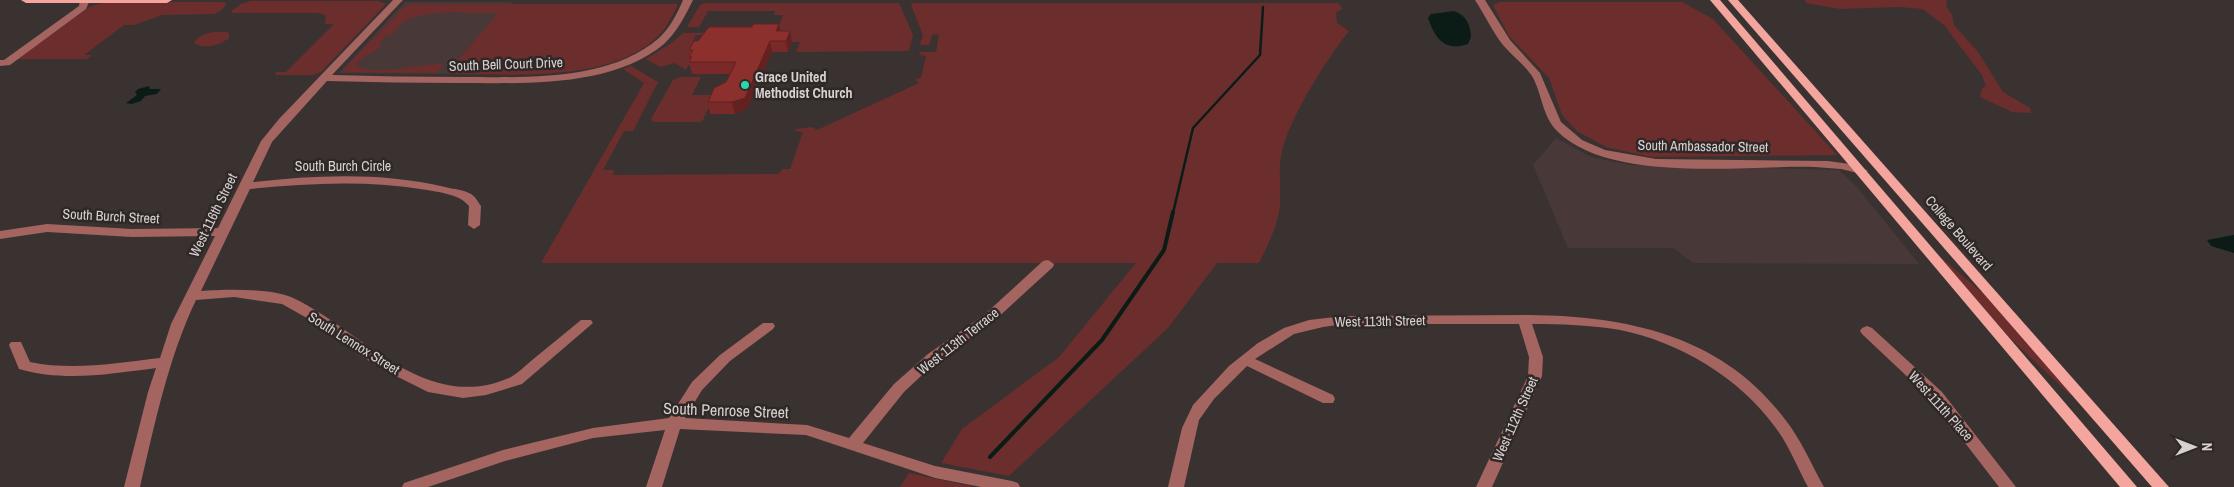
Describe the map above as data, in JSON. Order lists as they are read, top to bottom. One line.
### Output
{"streets":{"main road":["College Boulevard"],"street":["South Bell Court Drive","South Ambassador Street","South Burch Circle","West 116th Street","South Burch Street","West 113th Street","West 113th Terrace","South Lennox Street","West 111th Place","South Penrose Street","West 112th Street"]},"crossings":[["South Bell Court Drive","West 116th Street"],["South Ambassador Street","College Boulevard"],["South Burch Circle","West 116th Street"],["West 116th Street","South Burch Street"],["West 116th Street","South Lennox Street"],["West 113th Street","West 112th Street"],["West 113th Terrace","South Penrose Street"]],"places":["Grace United Methodist Church"],"north":"right"}
